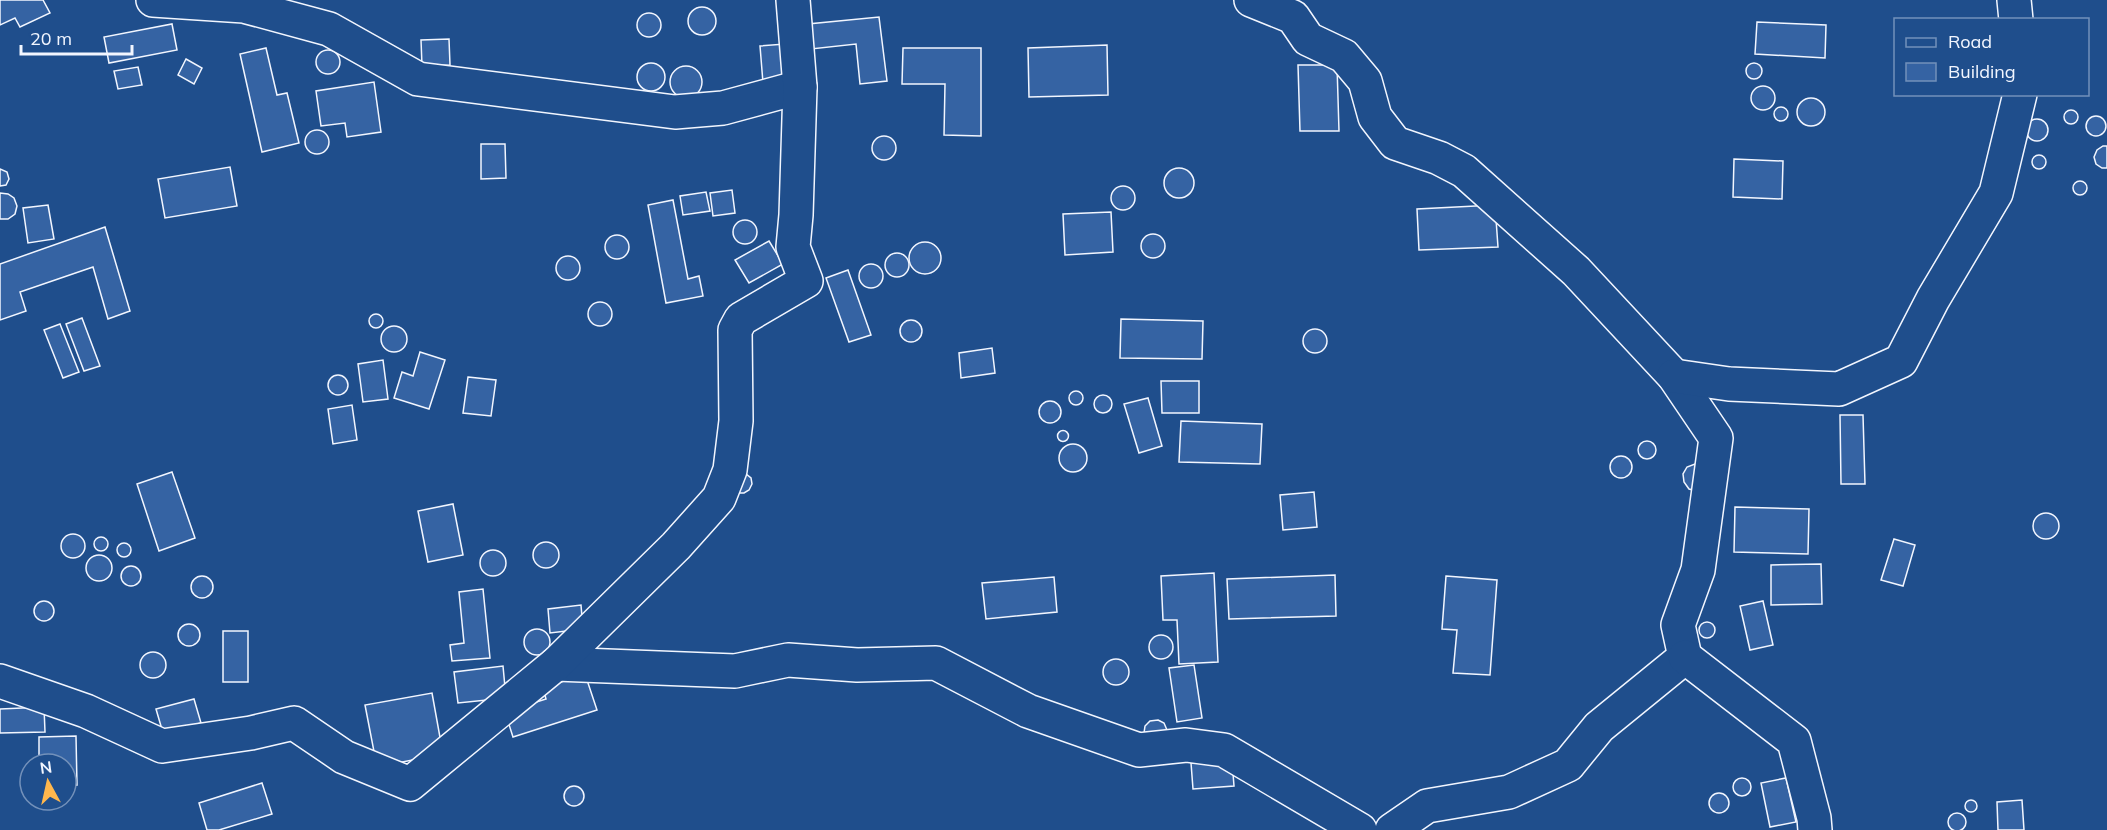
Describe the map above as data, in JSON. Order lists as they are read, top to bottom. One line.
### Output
{"legend":["Road","Building"],"scale_bar":"20 m","north":"top"}
